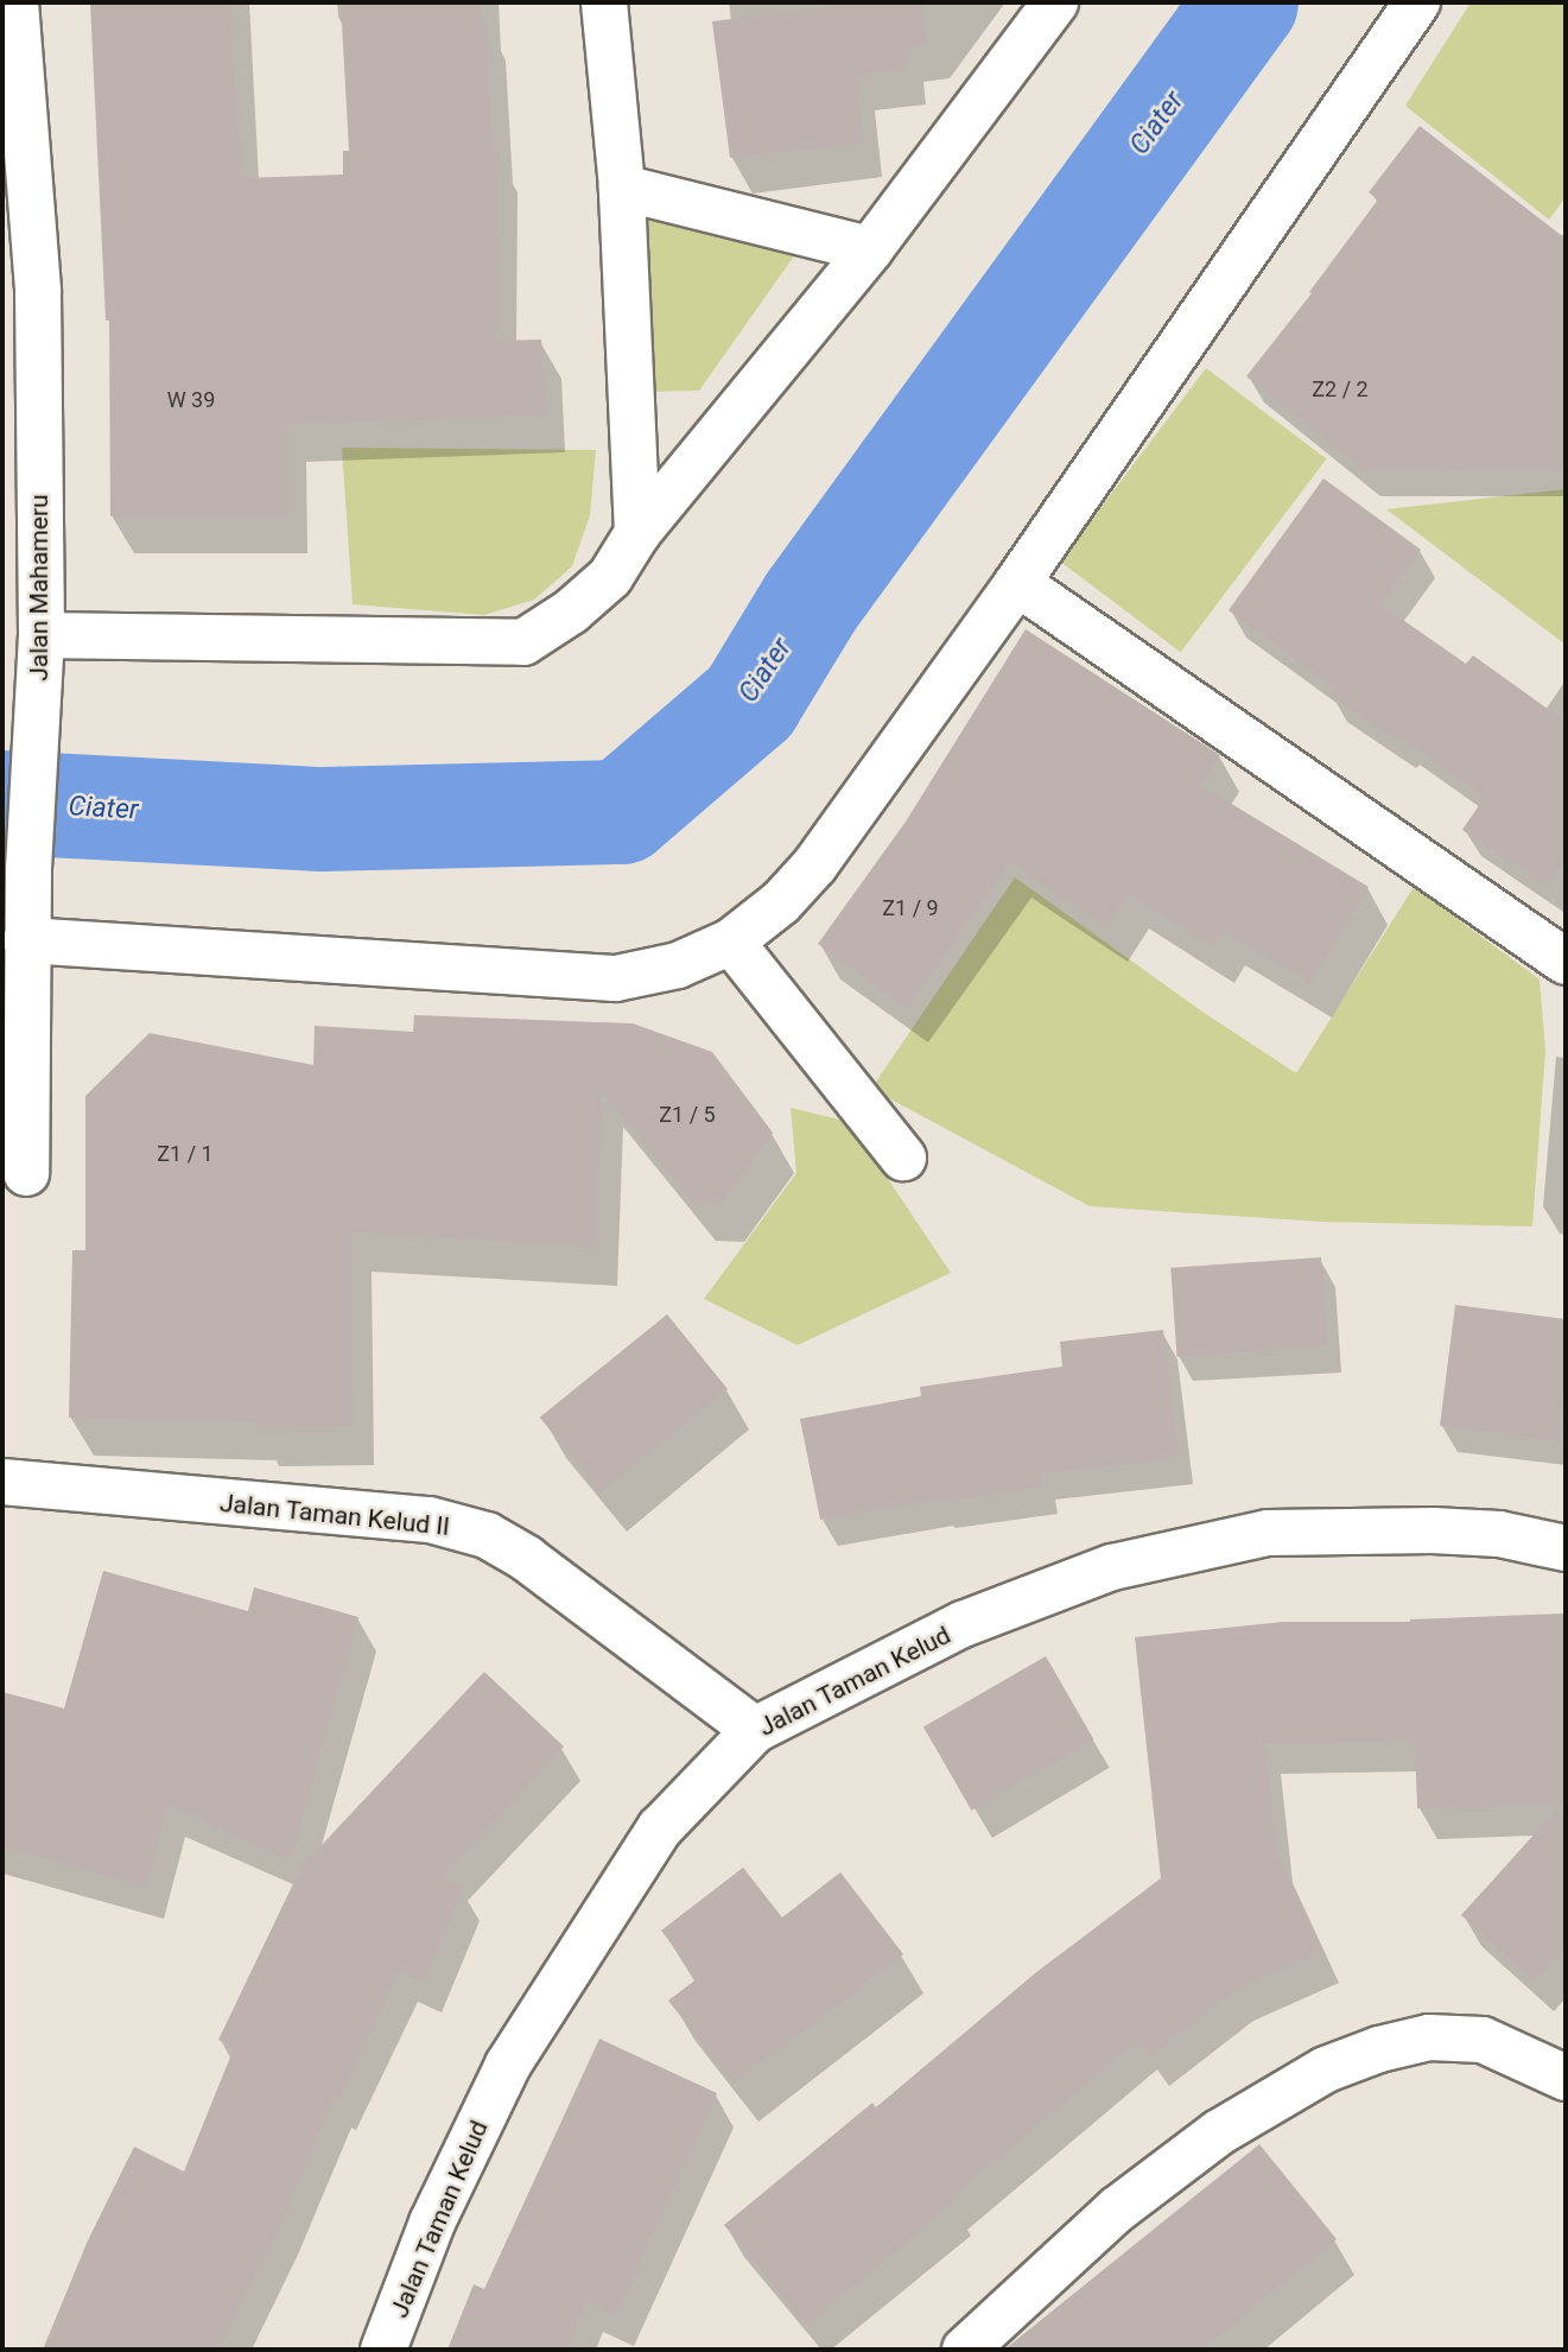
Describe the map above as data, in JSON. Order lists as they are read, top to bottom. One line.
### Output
{"streets":{"street":["Jalan Mahameru","Jalan Taman Kelud II","Jalan Taman Kelud"]},"crossings":[["Jalan Taman Kelud II","Jalan Taman Kelud"]],"water":["Ciater"],"house_numbers":["Z2 / 2","W 39","Z1 / 9","Z1 / 5","Z1 / 1"]}
